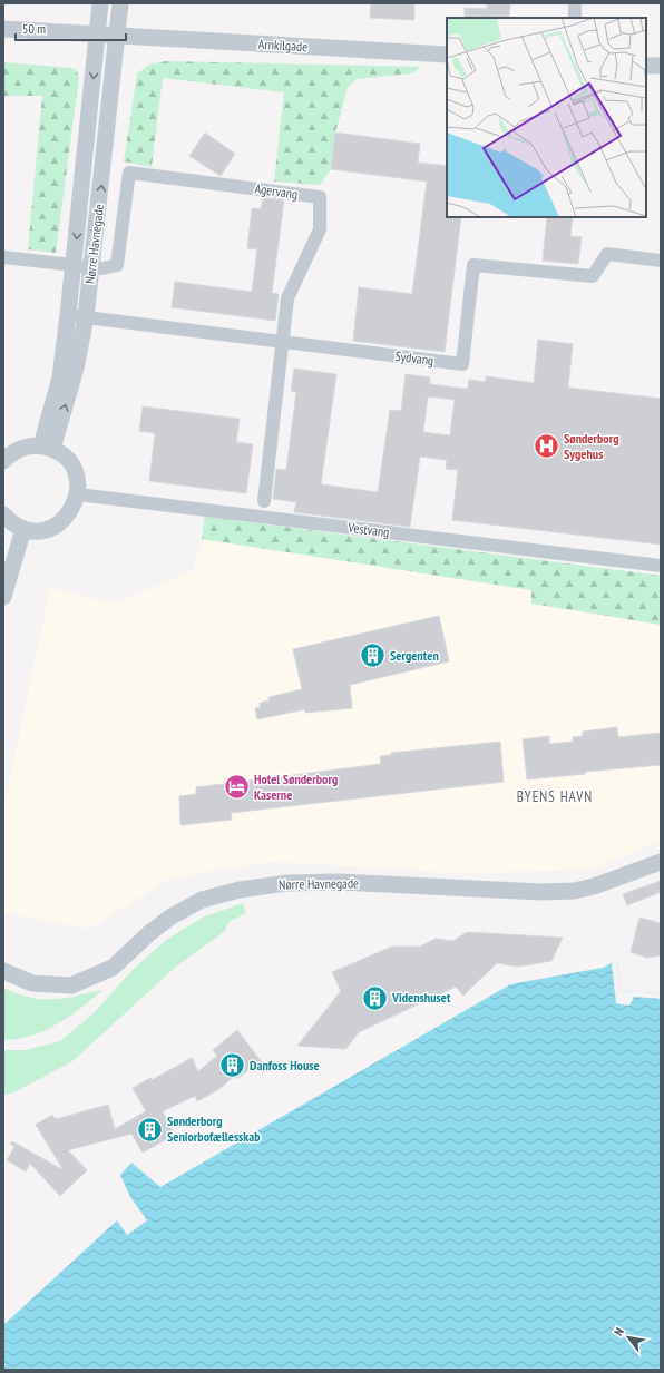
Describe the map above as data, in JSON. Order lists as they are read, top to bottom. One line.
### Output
{"streets":{"street":["Arnkilgade","Agervang","Nørre Havnegade","Sydvang","Vestvang"]},"crossings":[["Arnkilgade","Nørre Havnegade"],["Agervang","Nørre Havnegade"],["Agervang","Sydvang"],["Nørre Havnegade","Sydvang"]],"districts":["BYENS HAVN"],"places":{"hospital":["Sønderborg Sygehus"],"building":["Sergenten","Videnshuset","Danfoss House","Sønderborg Seniorbofællesskab"],"hotel":["Hotel Sønderborg Kaserne"]},"scale_bar":"50 m","north":"top left"}
